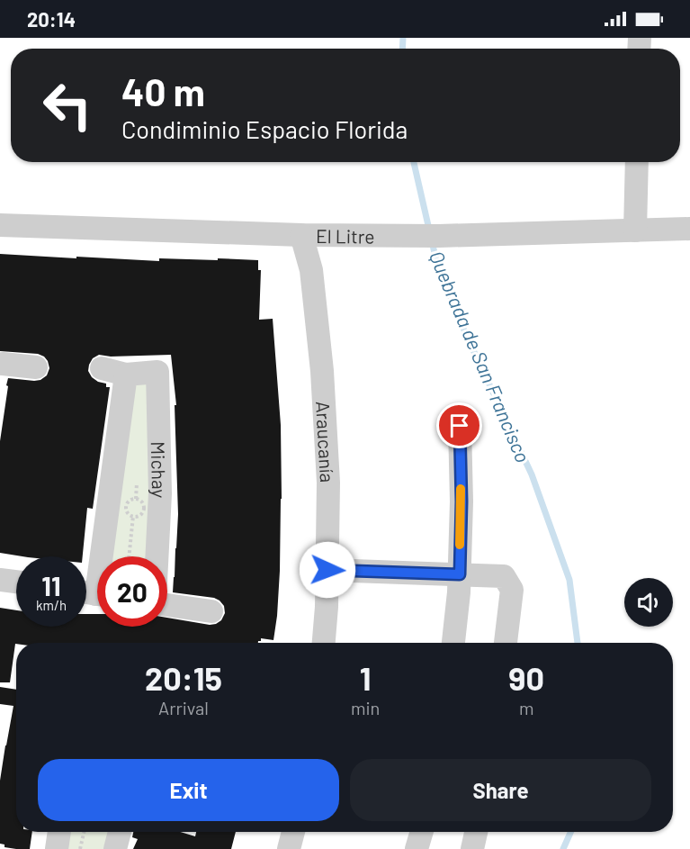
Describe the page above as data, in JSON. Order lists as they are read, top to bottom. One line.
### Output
{"streets":{"street":["El Litre","Araucanía","Michay"]},"crossings":[["El Litre","Araucanía"]],"water":["Quebrada de San Francisco"],"page":{"status":"20:14","turn":["40 m","Condiminio Espacio Florida"],"speed":"11 km/h","limit":"20","eta":["20:15","Arrival","1","min","90","m"],"buttons":["Exit","Share"]}}
